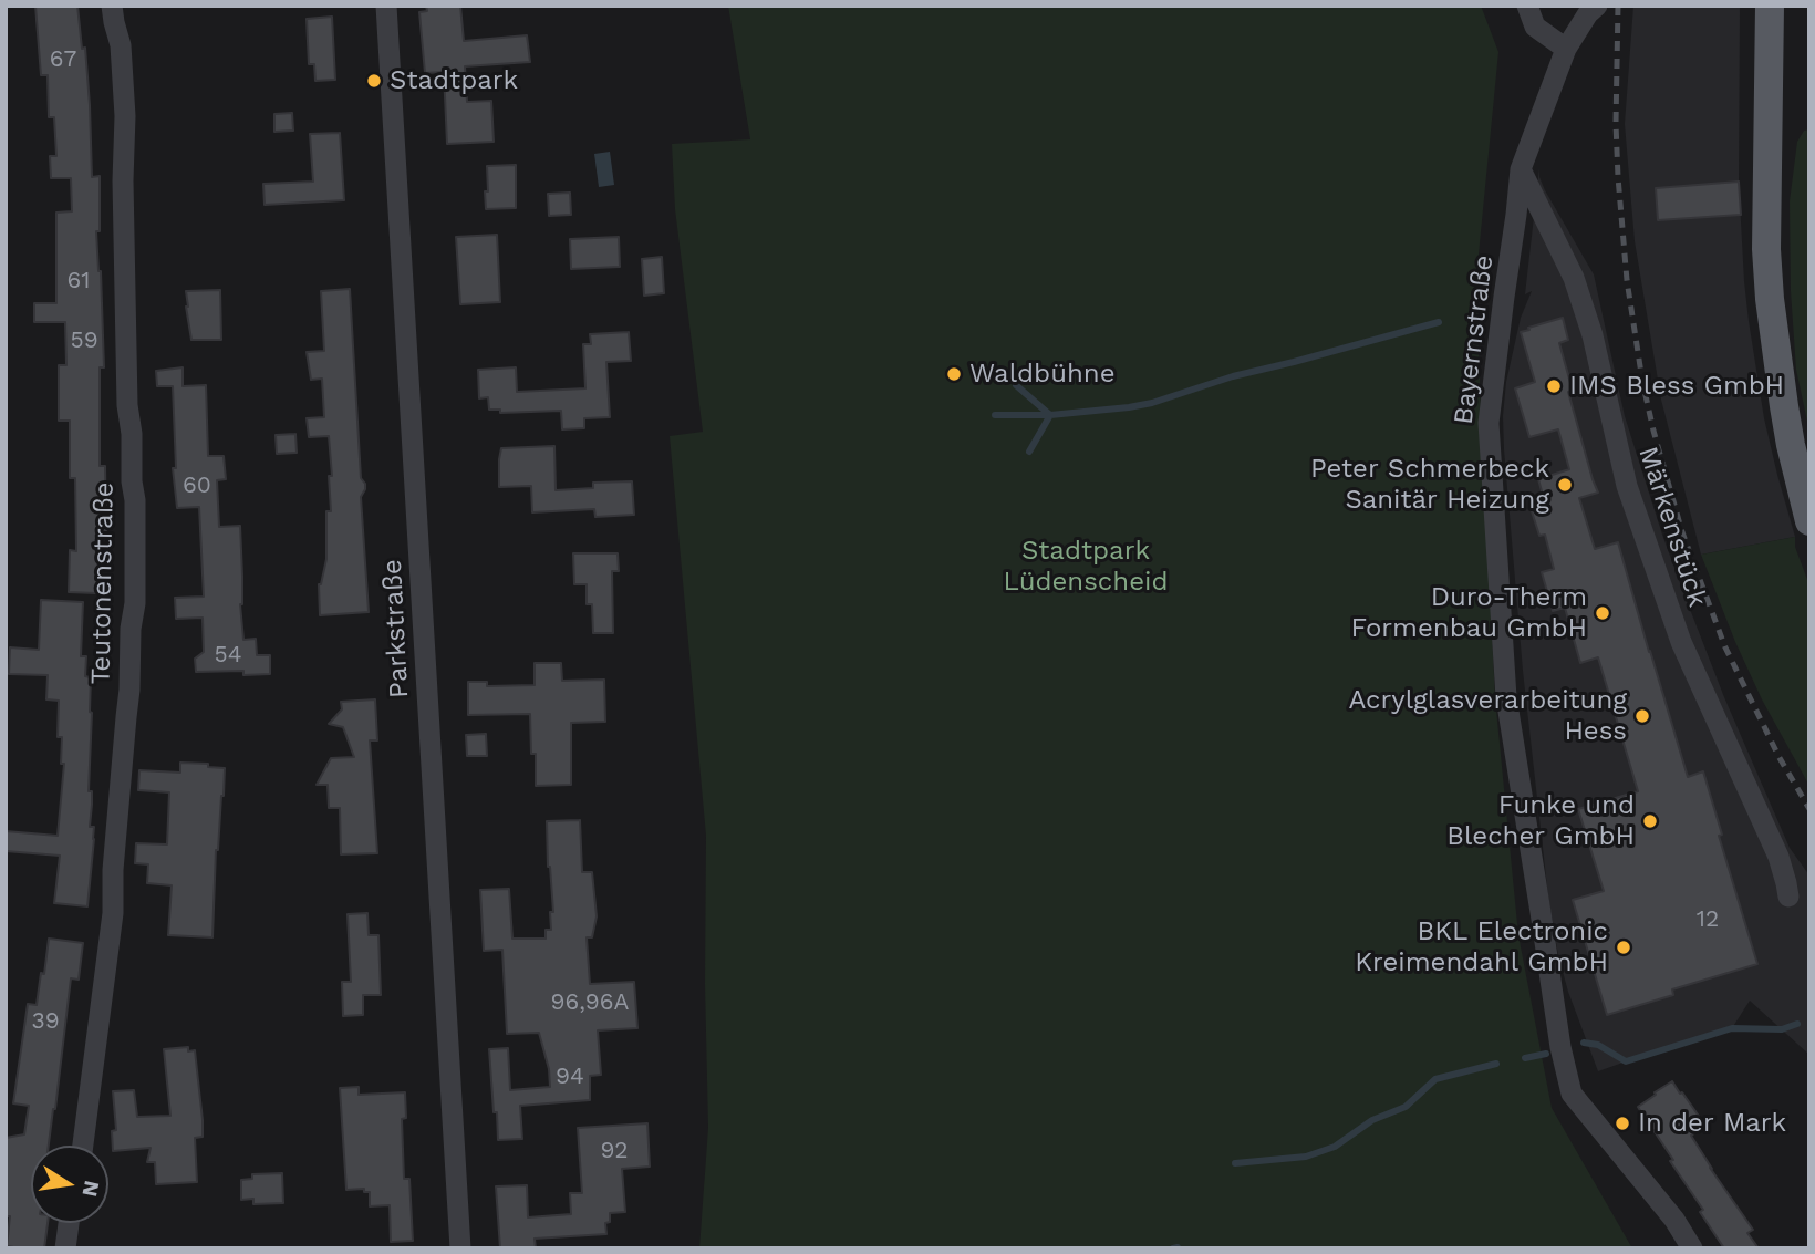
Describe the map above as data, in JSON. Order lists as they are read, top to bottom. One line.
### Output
{"streets":{"street":["Bayernstraße","Märkenstück","Teutonenstraße","Parkstraße"]},"crossings":[["Bayernstraße","Märkenstück"]],"parks":["Stadtpark Lüdenscheid"],"places":["Stadtpark","Waldbühne","IMS Bless GmbH","Peter Schmerbeck Sanitär Heizung","Duro-Therm Formenbau GmbH","Acrylglasverarbeitung Hess","Funke und Blecher GmbH","BKL Electronic Kreimendahl GmbH","In der Mark"],"house_numbers":["67","61","59","60","54","12","96,96A","39","94","92"],"north":"right"}
